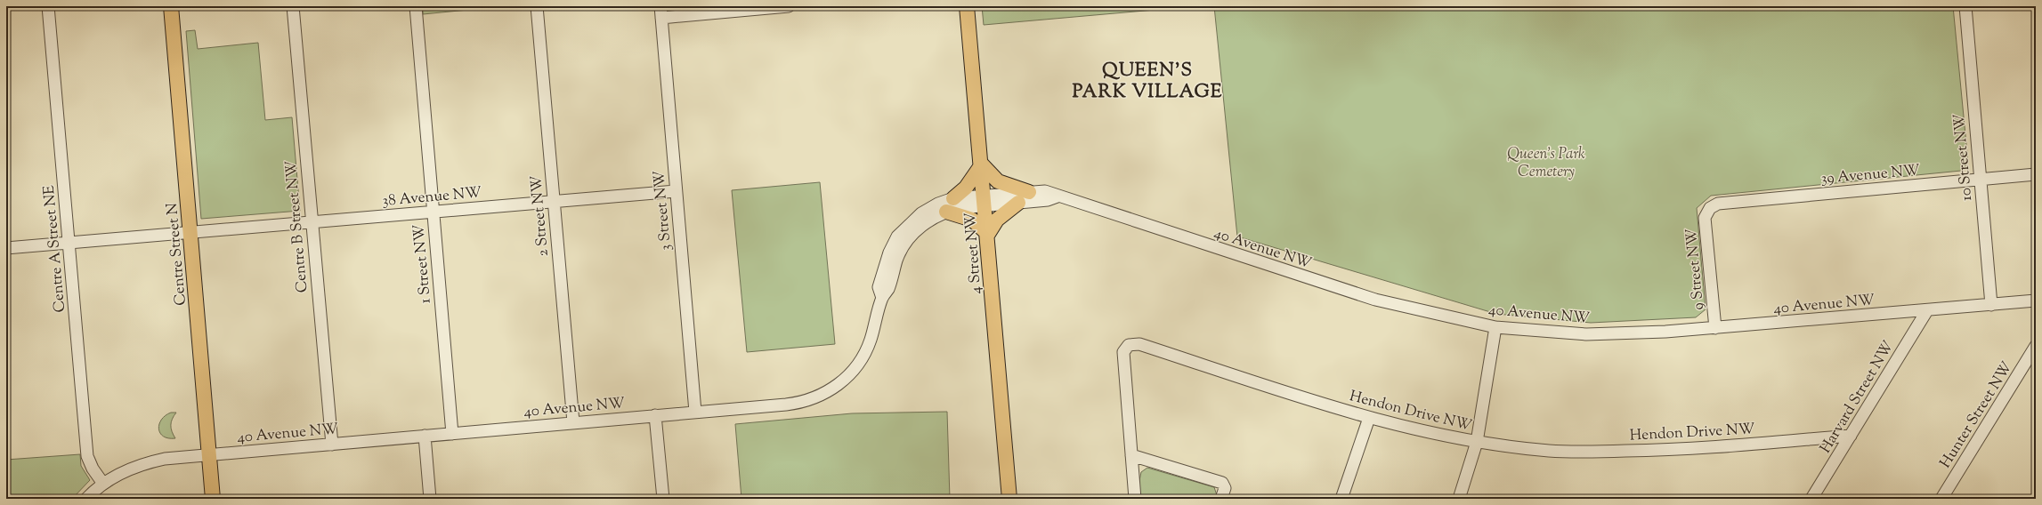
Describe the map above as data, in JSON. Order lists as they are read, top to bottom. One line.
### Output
{"streets":{"main road":["4 Street NW","Centre Street N"],"street":["10 Street NW","39 Avenue NW","38 Avenue NW","3 Street NW","2 Street NW","Centre B Street NW","40 Avenue NW","Centre A Street NE","1 Street NW","9 Street NW","Harvard Street NW","Hendon Drive NW","Hunter Street NW"]},"crossings":[["10 Street NW","39 Avenue NW"],["10 Street NW","40 Avenue NW"],["39 Avenue NW","9 Street NW"],["38 Avenue NW","3 Street NW"],["38 Avenue NW","2 Street NW"],["38 Avenue NW","Centre B Street NW"],["38 Avenue NW","Centre A Street NE"],["38 Avenue NW","Centre Street N"],["38 Avenue NW","1 Street NW"],["3 Street NW","40 Avenue NW"],["2 Street NW","40 Avenue NW"],["Centre B Street NW","40 Avenue NW"],["40 Avenue NW","Centre A Street NE"],["40 Avenue NW","4 Street NW"],["40 Avenue NW","Centre Street N"],["40 Avenue NW","1 Street NW"],["40 Avenue NW","9 Street NW"],["40 Avenue NW","Harvard Street NW"],["Harvard Street NW","Hendon Drive NW"]],"districts":["QUEEN'S PARK VILLAGE"],"parks":["Queen's Park Cemetery"]}
